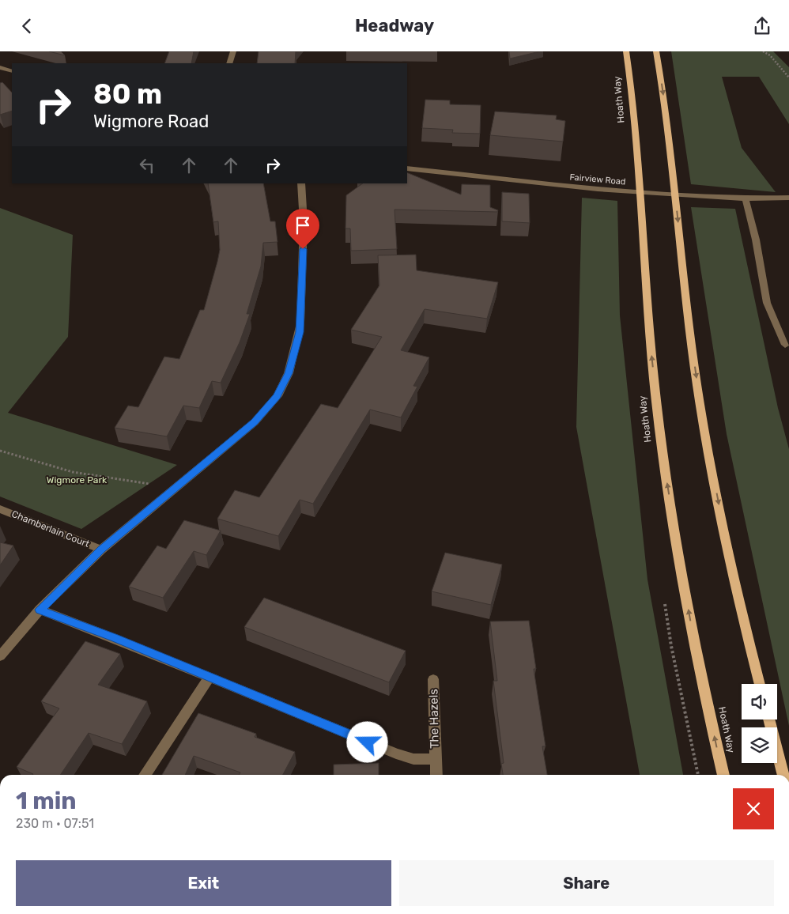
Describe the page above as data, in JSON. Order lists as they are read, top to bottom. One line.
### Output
{"streets":{"main road":["Hoath Way"],"street":["Fairview Road","Chamberlain Court","The Hazels"]},"parks":["Wigmore Park"],"page":{"header":"Headway","turn":["80 m","Wigmore Road"],"heading":["1 min","230 m · 07:51"],"buttons":["Exit","Share"]}}
